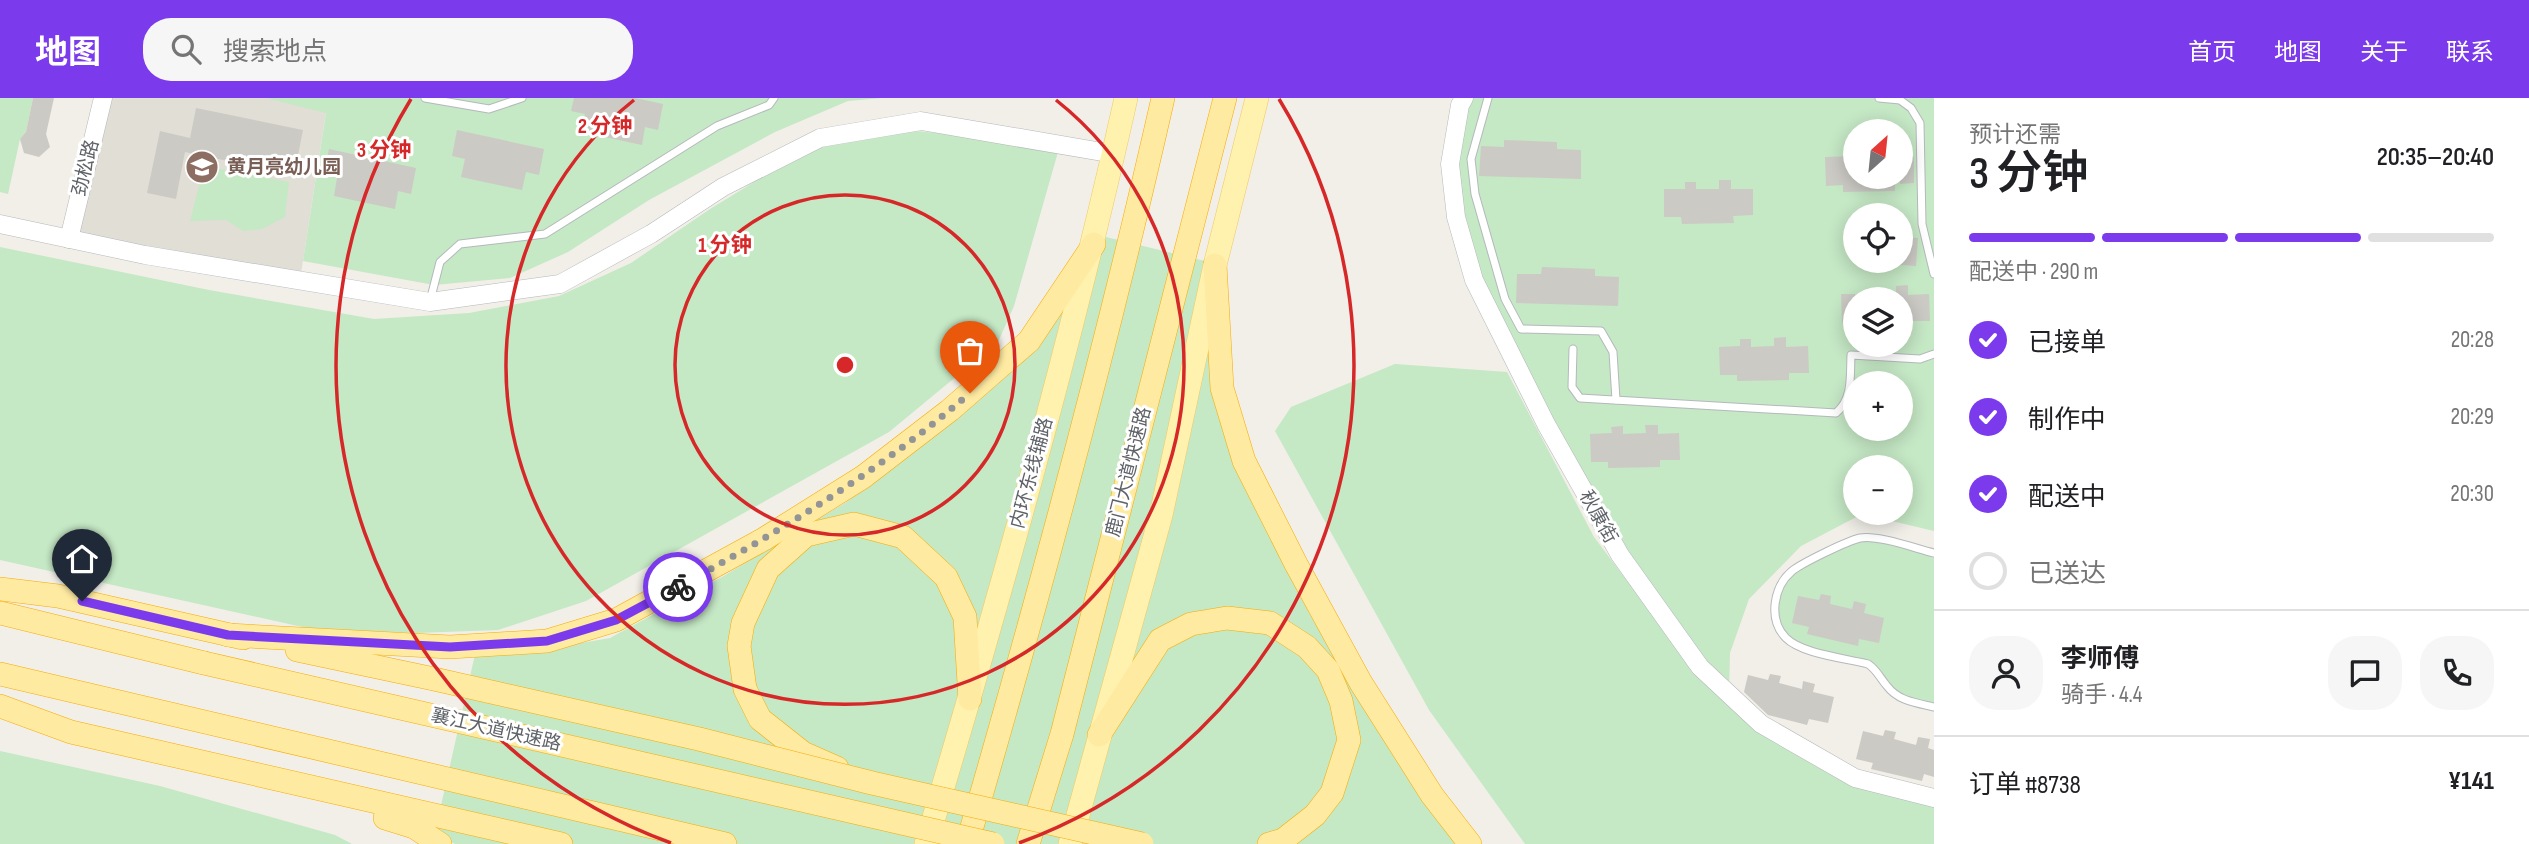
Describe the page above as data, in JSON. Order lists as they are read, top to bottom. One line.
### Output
{"streets":{"highway":["鹿门大道快速路","襄江大道快速路"],"main road":["内环东线辅路"],"street":["劲松路","秋康街"]},"places":{"school or university":["黄月亮幼儿园"]},"north":"top right","page":{"header":"地图","search":"搜索地点","nav":["首页","地图","关于","联系"],"heading":["3 分钟","预计还需","20:35–20:40"],"panel":["李师傅","骑手 · 4.4","订单 #8738","¥141"],"map_buttons":["+","−"],"bar":"配送中 · 290 m","list":[["已接单","20:28"],["制作中","20:29"],["配送中","20:30"],"已送达"]},"rings":["2 分钟","3 分钟","1 分钟"]}
